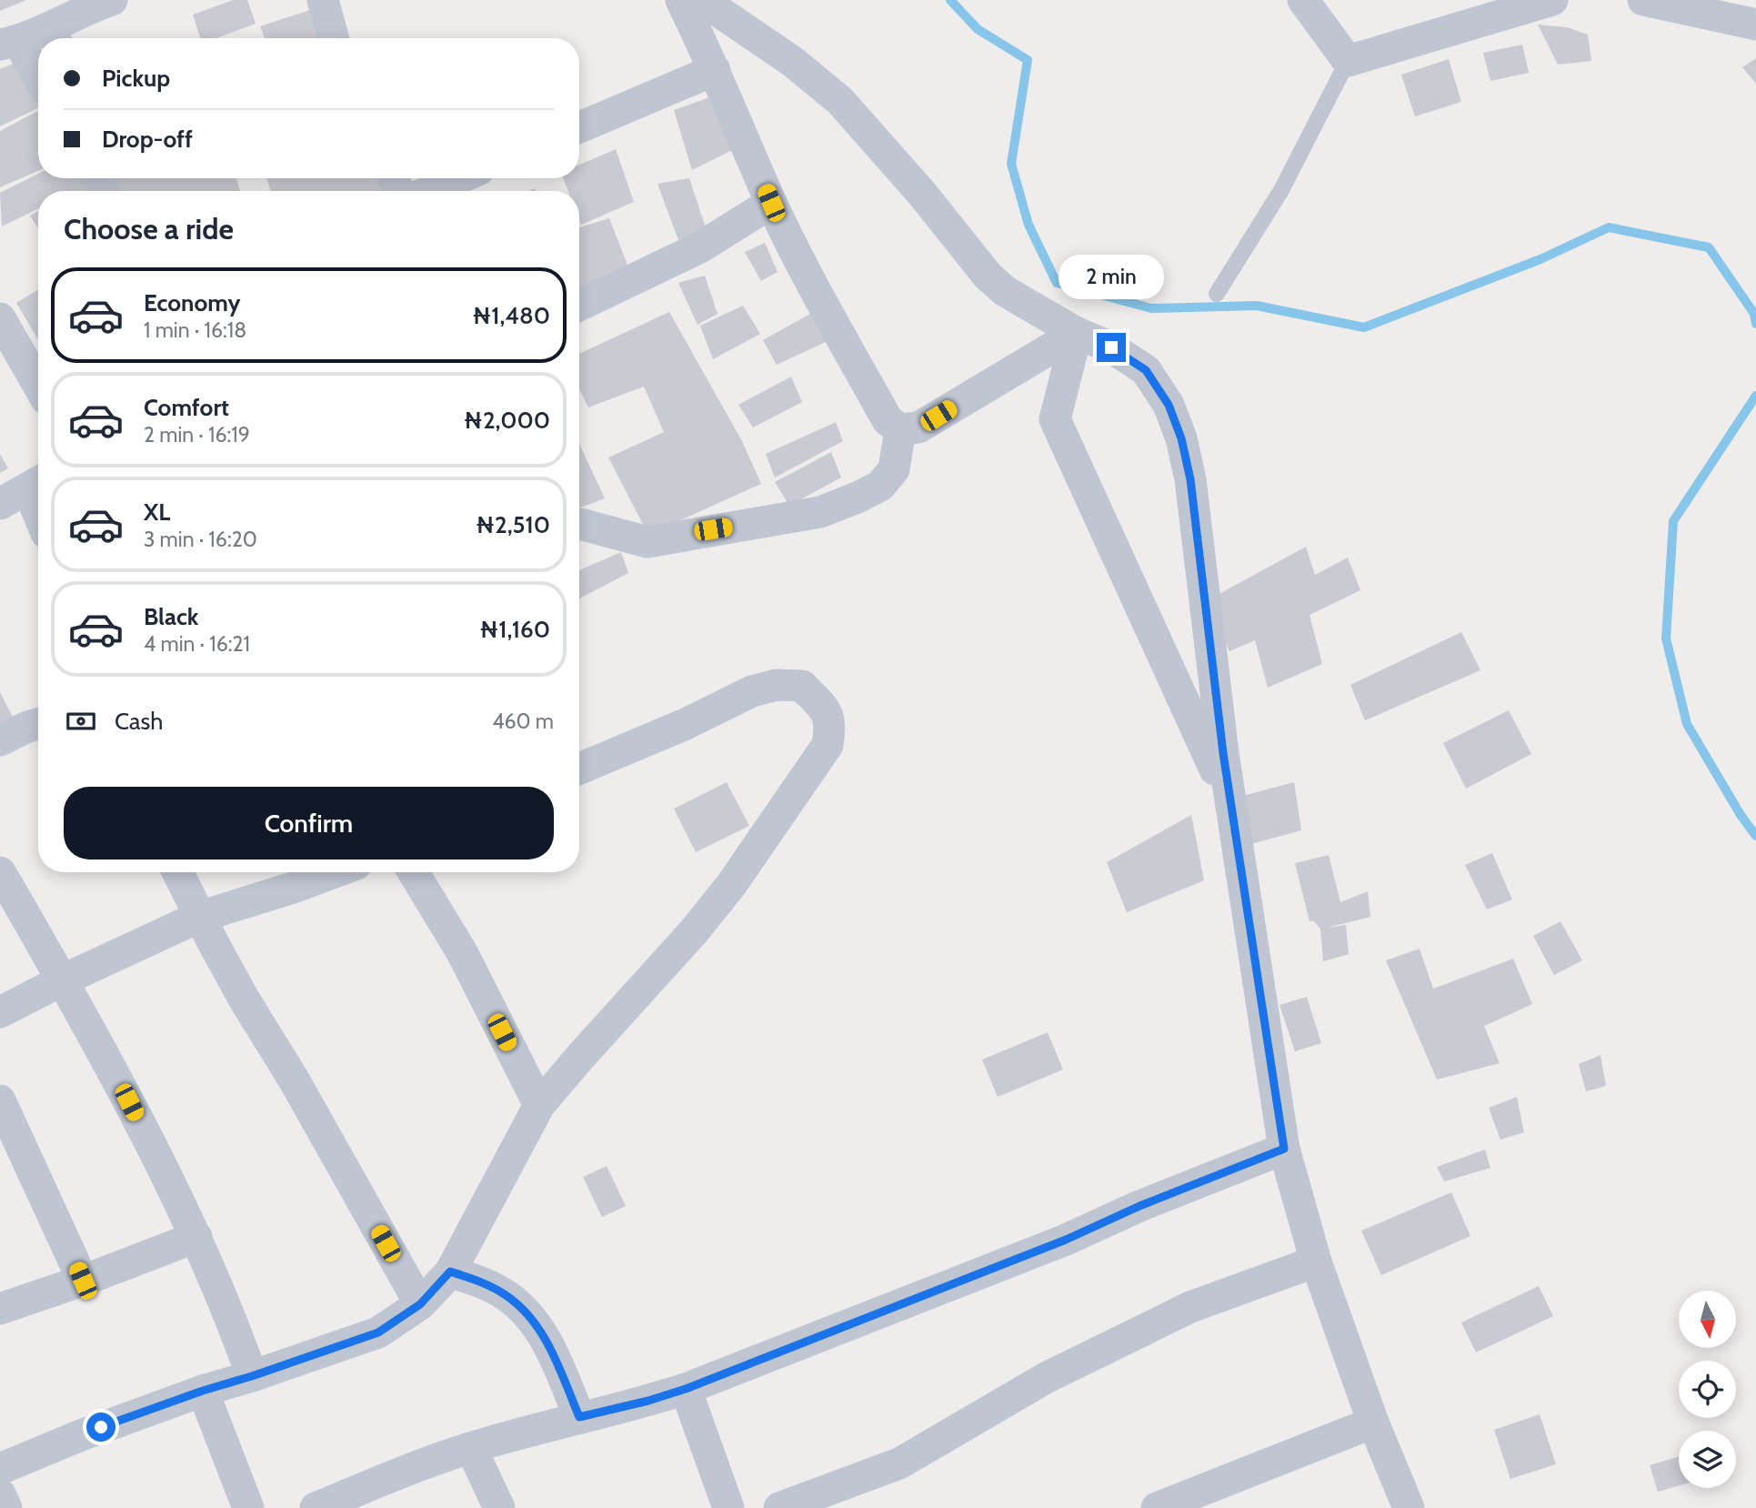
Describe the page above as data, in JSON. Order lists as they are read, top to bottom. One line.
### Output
{"north":"bottom","page":{"banner":["Pickup","Drop-off"],"heading":"Choose a ride","bubble":"2 min","list":[{"name":"Economy","note":"1 min · 16:18","value":"₦1,480"},{"name":"Comfort","note":"2 min · 16:19","value":"₦2,000"},{"name":"XL","note":"3 min · 16:20","value":"₦2,510"},{"name":"Black","note":"4 min · 16:21","value":"₦1,160"}],"pay":["Cash","460 m"],"buttons":"Confirm"}}
